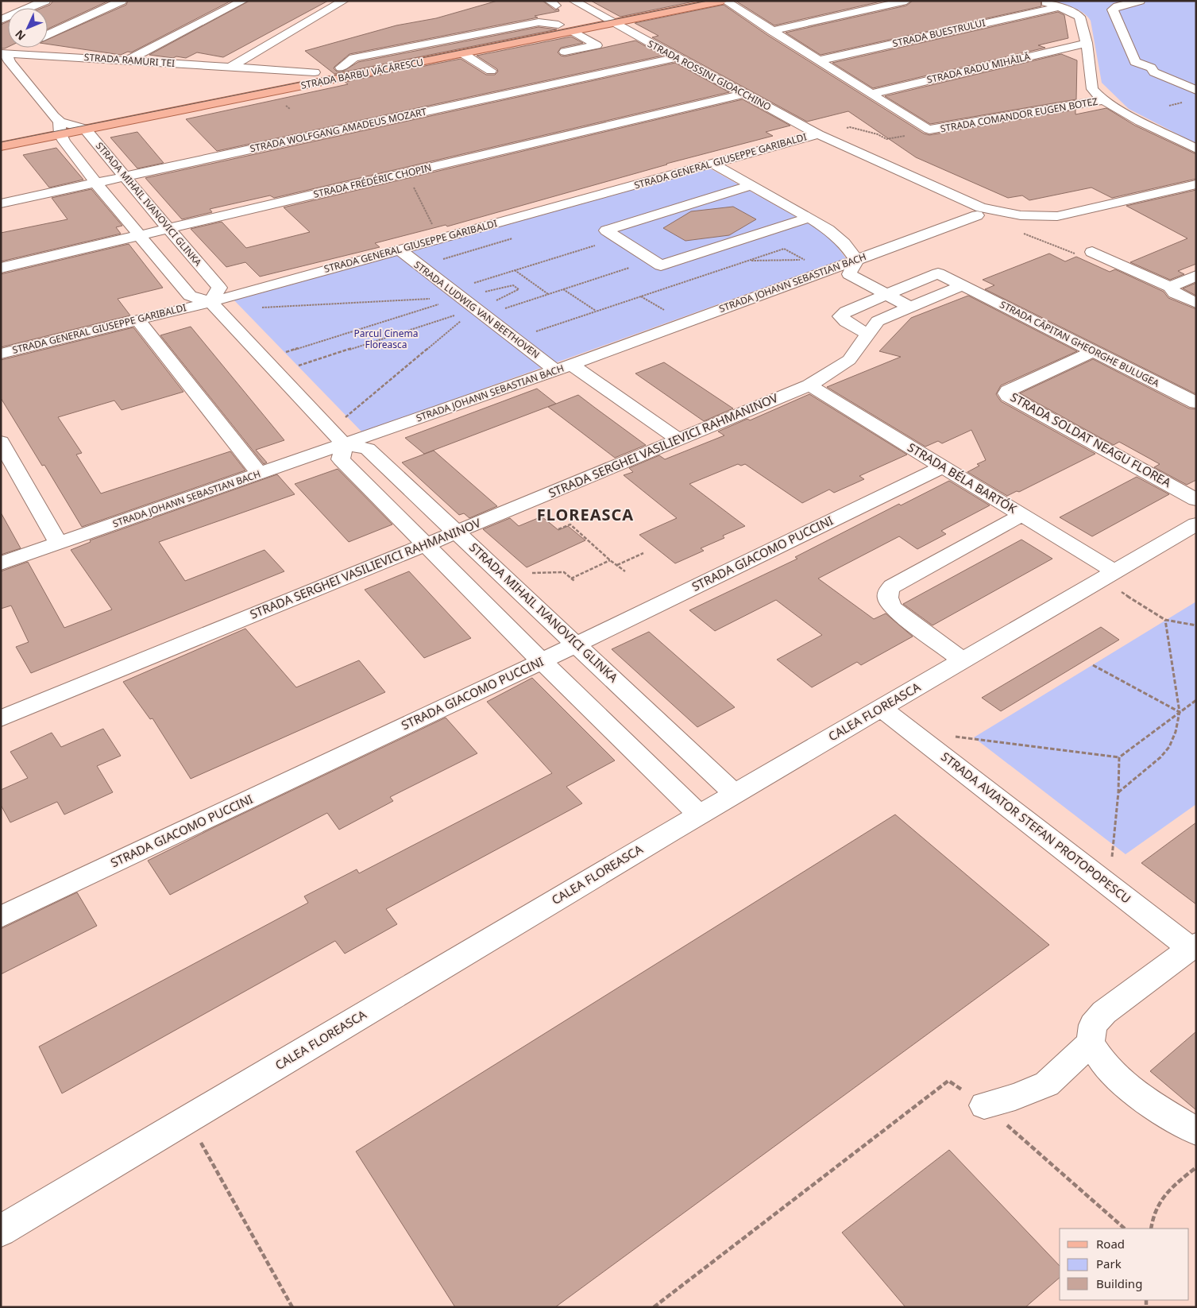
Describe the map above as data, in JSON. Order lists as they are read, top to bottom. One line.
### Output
{"streets":{"main road":["STRADA BARBU VĂCĂRESCU"],"street":["STRADA BUESTRULUI","STRADA RAMURI TEI","STRADA RADU MIHĂILĂ","STRADA ROSSINI GIOACCHINO","STRADA COMANDOR EUGEN BOTEZ","STRADA WOLFGANG AMADEUS MOZART","STRADA GENERAL GIUSEPPE GARIBALDI","STRADA FRÉDÉRIC CHOPIN","STRADA MIHAIL IVANOVICI GLINKA","STRADA JOHANN SEBASTIAN BACH","STRADA LUDWIG VAN BEETHOVEN","STRADA CĂPITAN GHEORGHE BULUGEA","STRADA SOLDAT NEAGU FLOREA","STRADA SERGHEI VASILIEVICI RAHMANINOV","STRADA BÉLA BARTÓK","STRADA GIACOMO PUCCINI","CALEA FLOREASCA","STRADA AVIATOR STEFAN PROTOPOPESCU"]},"crossings":[["STRADA BUESTRULUI","STRADA COMANDOR EUGEN BOTEZ"],["STRADA RAMURI TEI","STRADA BARBU VĂCĂRESCU"],["STRADA RADU MIHĂILĂ","STRADA COMANDOR EUGEN BOTEZ"],["STRADA BARBU VĂCĂRESCU","STRADA ROSSINI GIOACCHINO"],["STRADA BARBU VĂCĂRESCU","STRADA COMANDOR EUGEN BOTEZ"],["STRADA BARBU VĂCĂRESCU","STRADA MIHAIL IVANOVICI GLINKA"],["STRADA ROSSINI GIOACCHINO","STRADA WOLFGANG AMADEUS MOZART"],["STRADA ROSSINI GIOACCHINO","STRADA GENERAL GIUSEPPE GARIBALDI"],["STRADA ROSSINI GIOACCHINO","STRADA FRÉDÉRIC CHOPIN"],["STRADA WOLFGANG AMADEUS MOZART","STRADA MIHAIL IVANOVICI GLINKA"],["STRADA GENERAL GIUSEPPE GARIBALDI","STRADA MIHAIL IVANOVICI GLINKA"],["STRADA GENERAL GIUSEPPE GARIBALDI","STRADA LUDWIG VAN BEETHOVEN"],["STRADA FRÉDÉRIC CHOPIN","STRADA MIHAIL IVANOVICI GLINKA"],["STRADA MIHAIL IVANOVICI GLINKA","STRADA JOHANN SEBASTIAN BACH"],["STRADA MIHAIL IVANOVICI GLINKA","STRADA SERGHEI VASILIEVICI RAHMANINOV"],["STRADA MIHAIL IVANOVICI GLINKA","STRADA GIACOMO PUCCINI"],["STRADA MIHAIL IVANOVICI GLINKA","CALEA FLOREASCA"],["STRADA JOHANN SEBASTIAN BACH","STRADA LUDWIG VAN BEETHOVEN"],["STRADA LUDWIG VAN BEETHOVEN","STRADA SERGHEI VASILIEVICI RAHMANINOV"],["STRADA CĂPITAN GHEORGHE BULUGEA","STRADA SOLDAT NEAGU FLOREA"],["STRADA CĂPITAN GHEORGHE BULUGEA","STRADA SERGHEI VASILIEVICI RAHMANINOV"],["STRADA SERGHEI VASILIEVICI RAHMANINOV","STRADA BÉLA BARTÓK"],["STRADA BÉLA BARTÓK","STRADA GIACOMO PUCCINI"],["STRADA BÉLA BARTÓK","CALEA FLOREASCA"],["CALEA FLOREASCA","STRADA AVIATOR STEFAN PROTOPOPESCU"]],"districts":["FLOREASCA"],"parks":["Parcul Cinema Floreasca"],"legend":["Road","Park","Building"],"north":"bottom left"}
